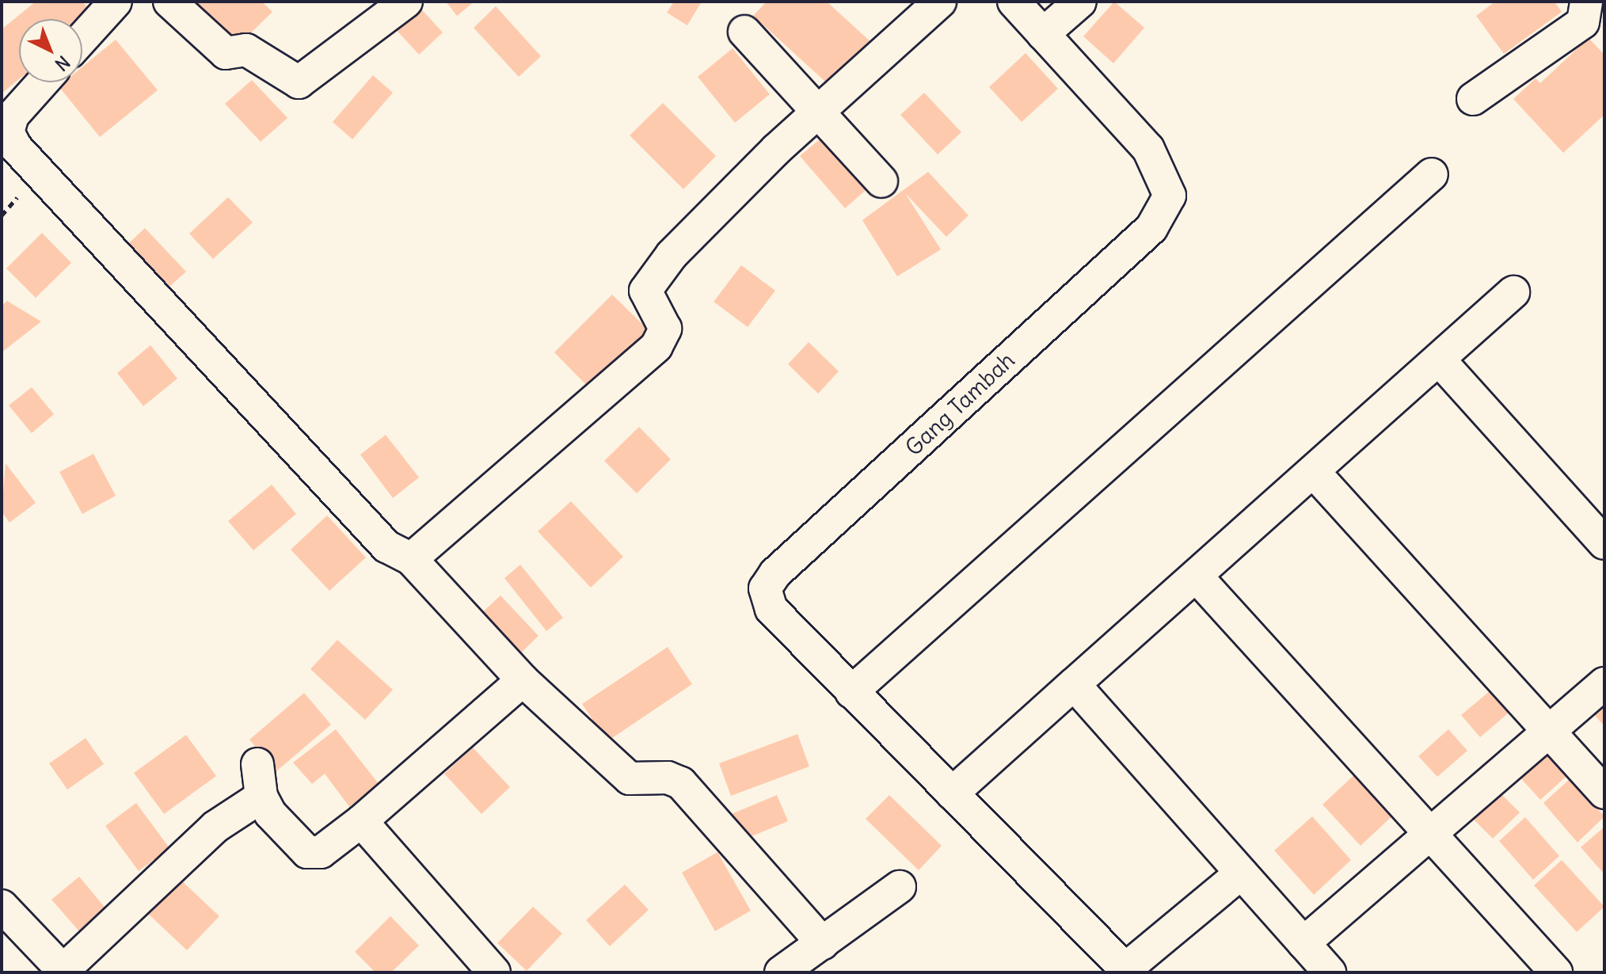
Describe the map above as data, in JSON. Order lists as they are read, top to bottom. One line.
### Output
{"streets":{"street":["Gang Tambah"]},"north":"bottom right"}
